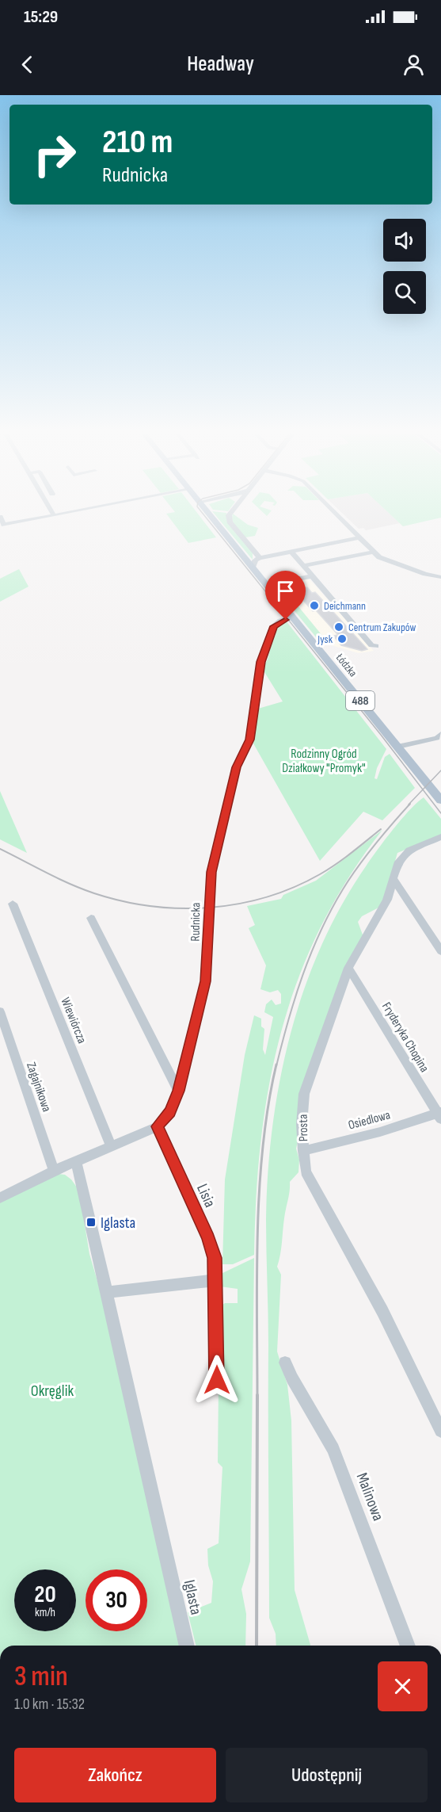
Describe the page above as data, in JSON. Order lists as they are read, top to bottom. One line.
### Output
{"streets":{"main road":["Łódzka","488"],"street":["Rudnicka","Wiewiórcza","Fryderyka Chopina","Zagajnikowa","Osiedlowa","Prosta","Lisia","Malinowa","Iglasta"]},"crossings":[["Łódzka","Rudnicka"],["Rudnicka","Wiewiórcza"],["Rudnicka","Zagajnikowa"],["Rudnicka","Lisia"],["Rudnicka","Iglasta"],["Fryderyka Chopina","Osiedlowa"],["Fryderyka Chopina","Prosta"],["Osiedlowa","Prosta"]],"parks":["Rodzinny Ogród Działkowy \"Promyk\"","Okręglik"],"places":{"other":["Deichmann","Centrum Zakupów","Jysk"],"transit":["Iglasta"]},"page":{"status":"15:29","header":"Headway","turn":["210 m","Rudnicka"],"speed":"20 km/h","limit":"30","heading":["3 min","1.0 km · 15:32"],"buttons":["Zakończ","Udostępnij"]}}
